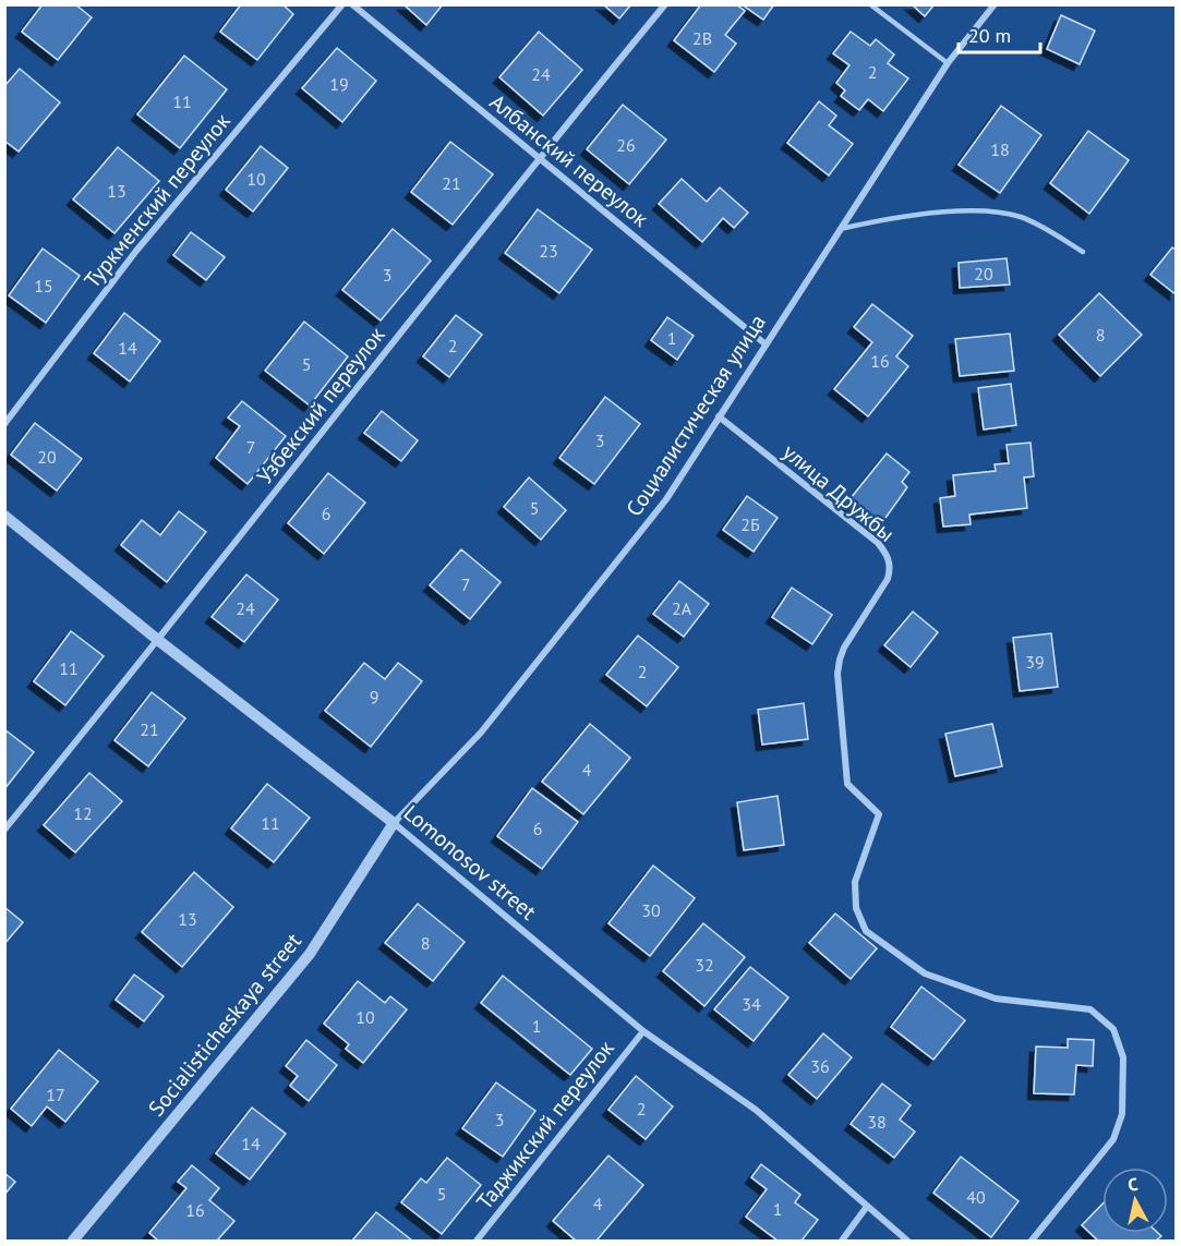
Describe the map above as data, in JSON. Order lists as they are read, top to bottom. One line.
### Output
{"streets":{"street":["Албанский переулок","Туркменский переулок","Узбекский переулок","Социалистическая улица","улица Дружбы","Lomonosov street","Socialisticheskaya street","Таджикский переулок"]},"crossings":[["Албанский переулок","Узбекский переулок"],["Албанский переулок","Социалистическая улица"],["Узбекский переулок","Lomonosov street"],["Социалистическая улица","улица Дружбы"],["Социалистическая улица","Lomonosov street"],["Социалистическая улица","Socialisticheskaya street"],["Lomonosov street","Socialisticheskaya street"],["Lomonosov street","Таджикский переулок"]],"house_numbers":["2В","2","24","19","11","26","18","10","21","13","23","20","3","15","8","1","2","14","16","5","3","7","20","5","6","2Б","7","24","2А","39","11","2","9","21","4","12","11","6","30","13","8","32","34","10","1","36","17","2","3","38","14","5","40","4","1","16"],"scale_bar":"20 m","north":"top"}
